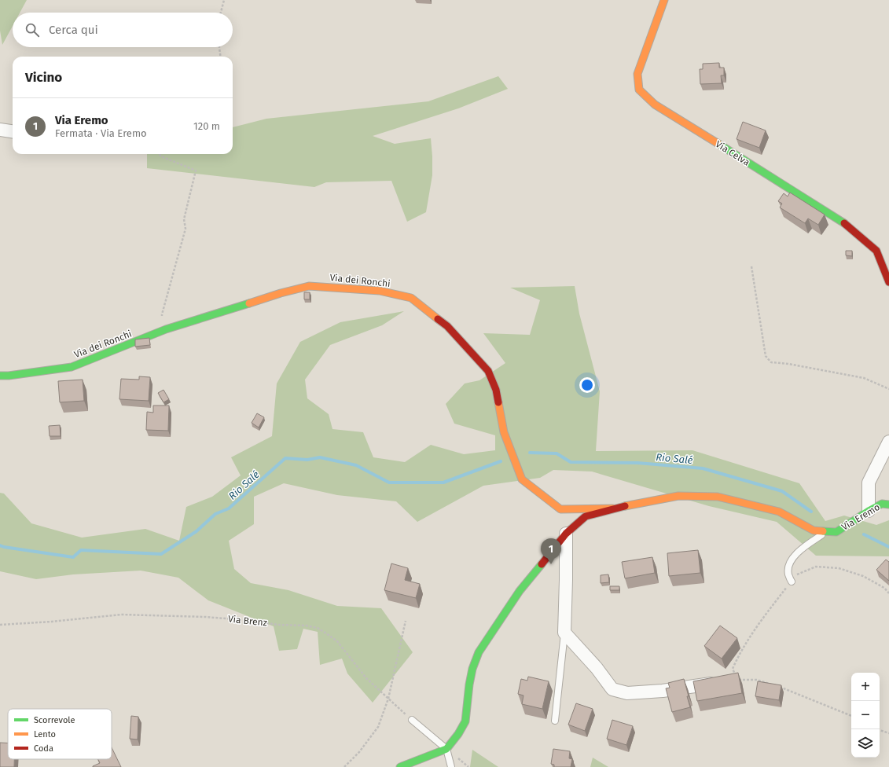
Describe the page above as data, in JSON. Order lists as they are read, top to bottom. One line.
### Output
{"streets":{"street":["Via Celva","Via dei Ronchi","Via Eremo"],"path":["Via Brenz"]},"crossings":[["Via dei Ronchi","Via Eremo"]],"water":["Rio Salé"],"legend":["Scorrevole","Lento","Coda"],"page":{"search":"Cerca qui","heading":"Vicino","list":[{"mark":"1","name":"Via Eremo","note":"Fermata · Via Eremo","value":"120 m"}],"pins":"1","map_buttons":["+","−"]}}
